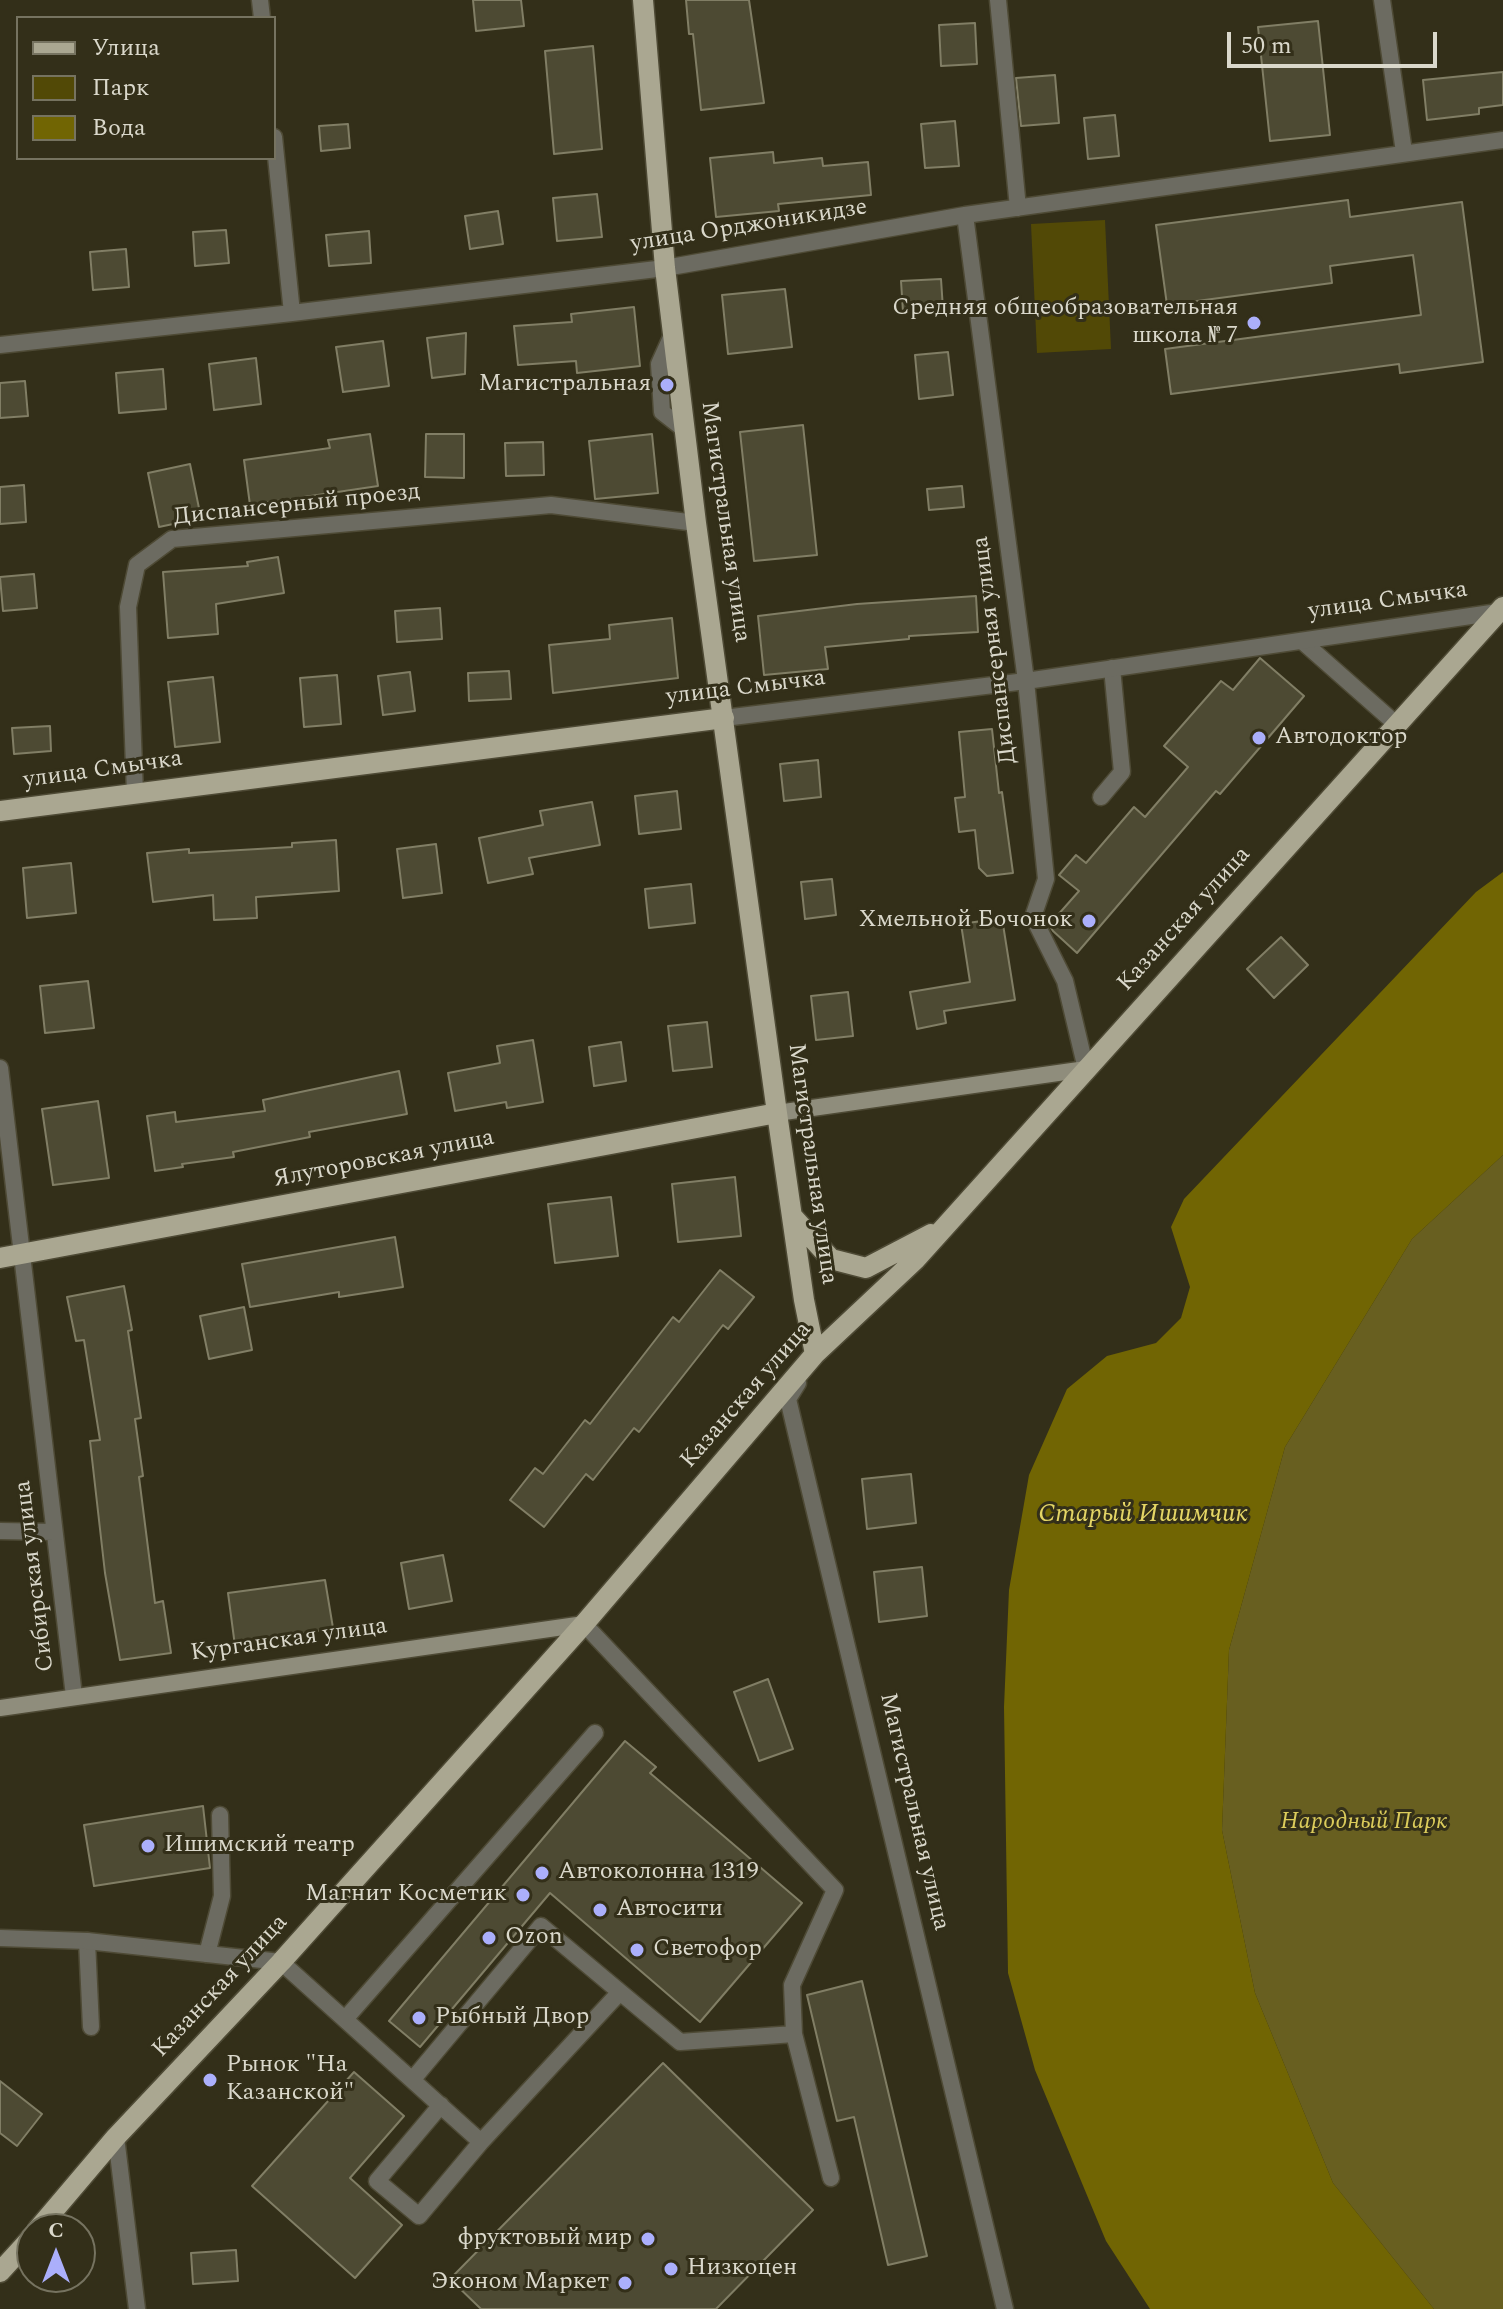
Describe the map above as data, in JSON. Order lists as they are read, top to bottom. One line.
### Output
{"streets":{"main road":["Магистральная улица","улица Смычка","Казанская улица","Ялуторовская улица","Курганская улица"],"street":["улица Орджоникидзе","Диспансерный проезд","Диспансерная улица","Сибирская улица"]},"crossings":[["улица Орджоникидзе","Магистральная улица"],["улица Орджоникидзе","Диспансерная улица"],["Диспансерный проезд","Магистральная улица"],["Диспансерный проезд","улица Смычка"],["Магистральная улица","улица Смычка"],["Магистральная улица","Казанская улица"],["Магистральная улица","Ялуторовская улица"],["улица Смычка","Диспансерная улица"],["улица Смычка","Казанская улица"],["Диспансерная улица","Казанская улица"],["Казанская улица","Курганская улица"],["Ялуторовская улица","Сибирская улица"],["Сибирская улица","Курганская улица"]],"water":["Старый Ишимчик"],"parks":["Народный Парк"],"places":["Средняя общеобразовательная школа № 7","Магистральная","Автодоктор","Хмельной Бочонок","Ишимский театр","Автоколонна 1319","Магнит Косметик","Автосити","Ozon","Светофор","Рыбный Двор","Рынок \"На Казанской\"","фруктовый мир","Низкоцен","Эконом Маркет"],"legend":["Улица","Парк","Вода"],"scale_bar":"50 m","north":"top"}
